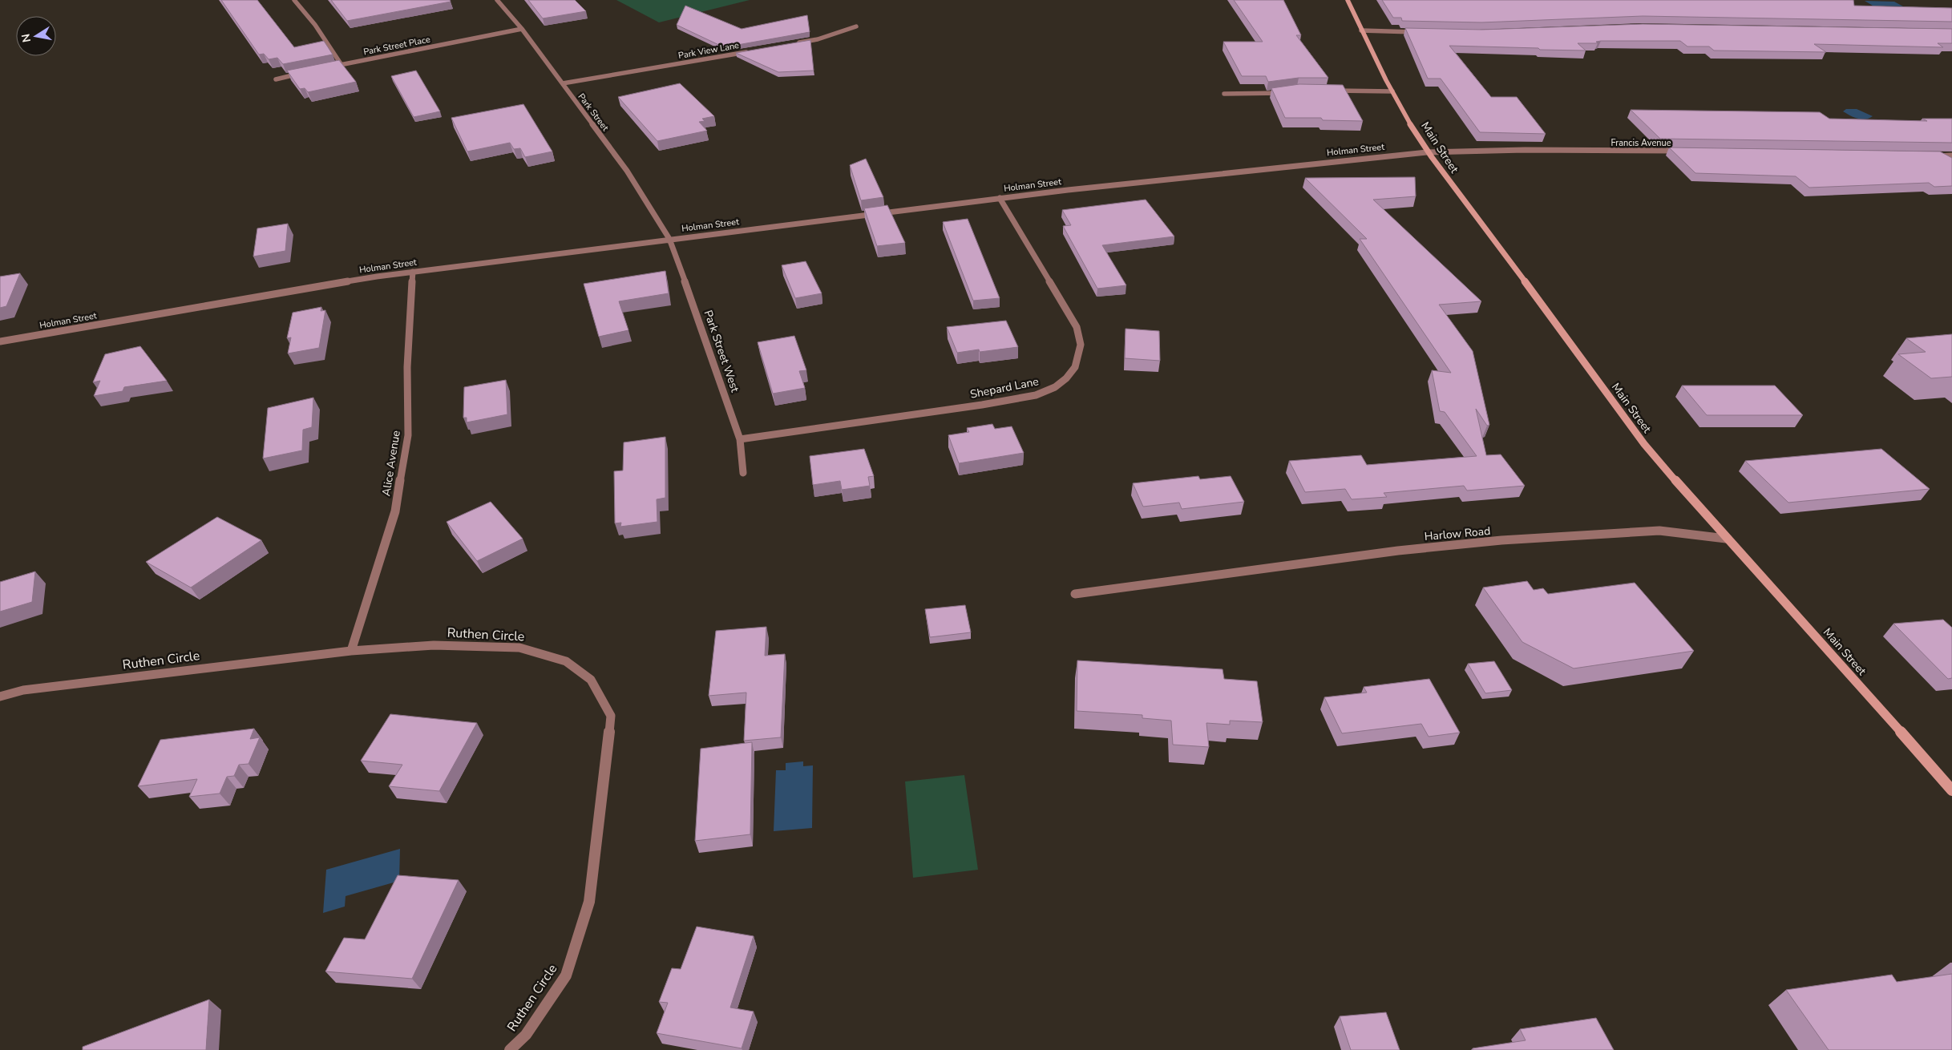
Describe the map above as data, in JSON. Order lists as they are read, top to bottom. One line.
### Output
{"streets":{"main road":["Main Street"],"street":["Park Street Place","Park View Lane","Park Street","Francis Avenue","Holman Street","Park Street West","Shepard Lane","Alice Avenue","Harlow Road","Ruthen Circle"]},"crossings":[["Park Street Place","Park Street"],["Park View Lane","Park Street"],["Park Street","Holman Street"],["Park Street","Park Street West"],["Francis Avenue","Main Street"],["Francis Avenue","Holman Street"],["Main Street","Holman Street"],["Main Street","Harlow Road"],["Holman Street","Park Street West"],["Holman Street","Shepard Lane"],["Holman Street","Alice Avenue"],["Park Street West","Shepard Lane"],["Alice Avenue","Ruthen Circle"]],"north":"left"}
